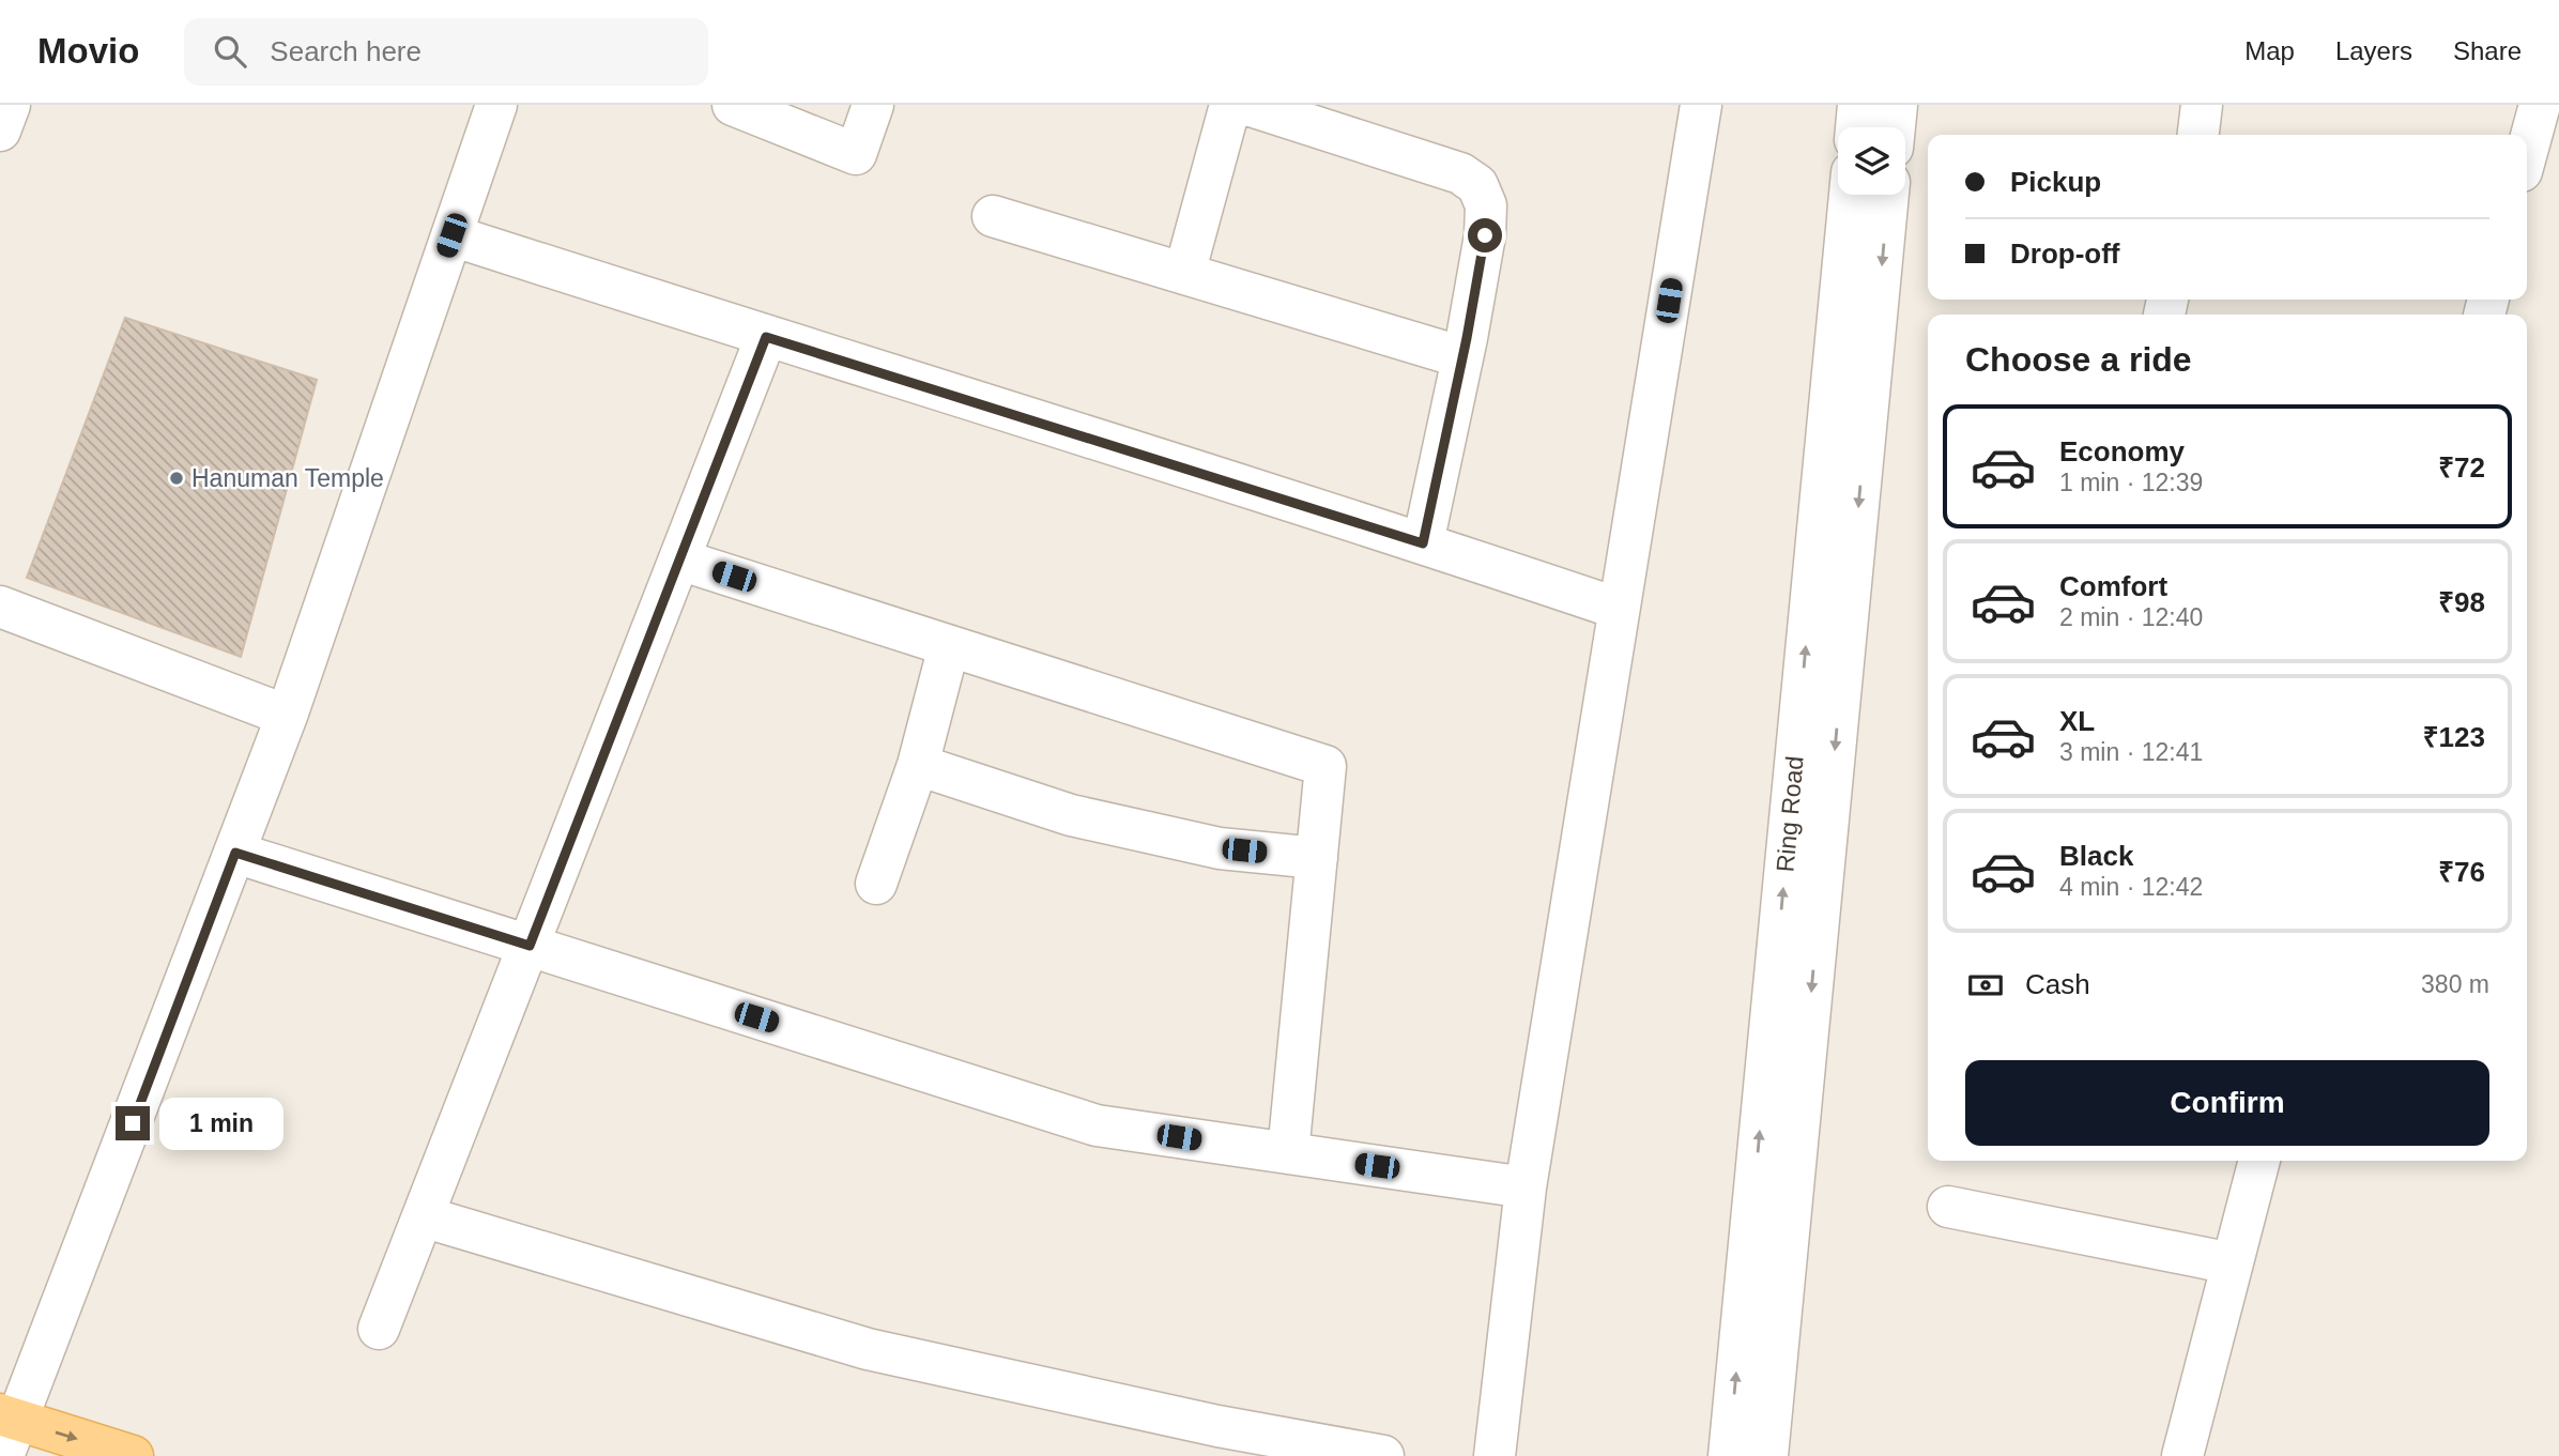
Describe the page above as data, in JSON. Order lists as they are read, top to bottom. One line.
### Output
{"streets":{"street":["Ring Road"]},"places":["Hanuman Temple"],"page":{"header":"Movio","search":"Search here","nav":["Map","Layers","Share"],"banner":["Pickup","Drop-off"],"heading":"Choose a ride","list":[{"name":"Economy","note":"1 min · 12:39","value":"₹72"},{"name":"Comfort","note":"2 min · 12:40","value":"₹98"},{"name":"XL","note":"3 min · 12:41","value":"₹123"},{"name":"Black","note":"4 min · 12:42","value":"₹76"}],"pay":["Cash","380 m"],"buttons":"Confirm","bubble":"1 min"}}
